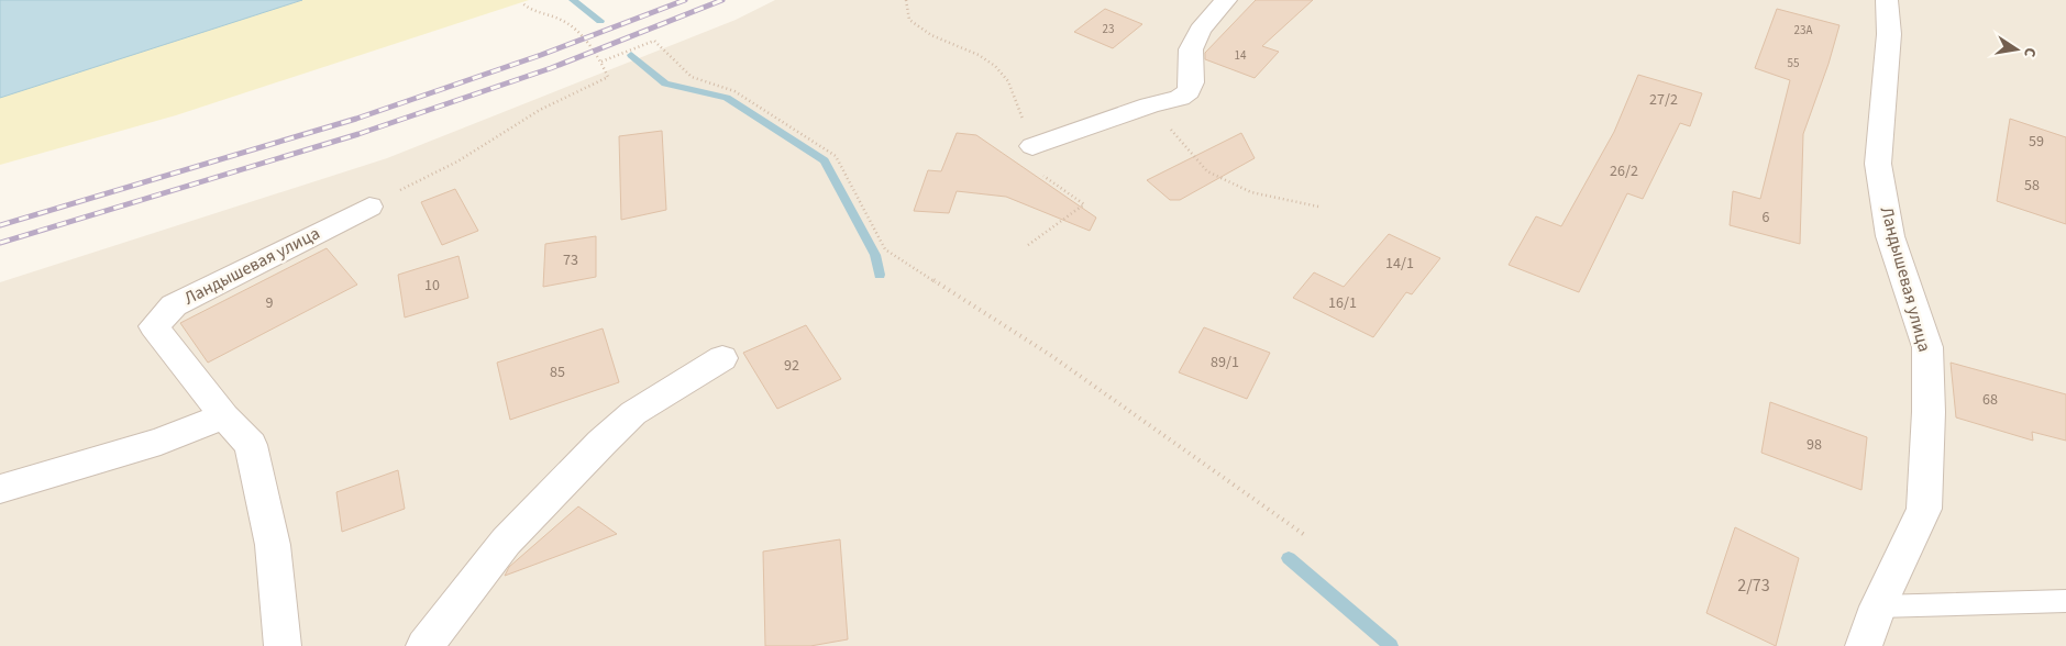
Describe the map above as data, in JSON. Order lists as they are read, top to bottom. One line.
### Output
{"streets":{"street":["Ландышевая улица"]},"house_numbers":["23","23А","14","55","27/2","59","26/2","58","6","73","14/1","10","9","16/1","89/1","92","85","68","98","2/73"],"north":"right"}
